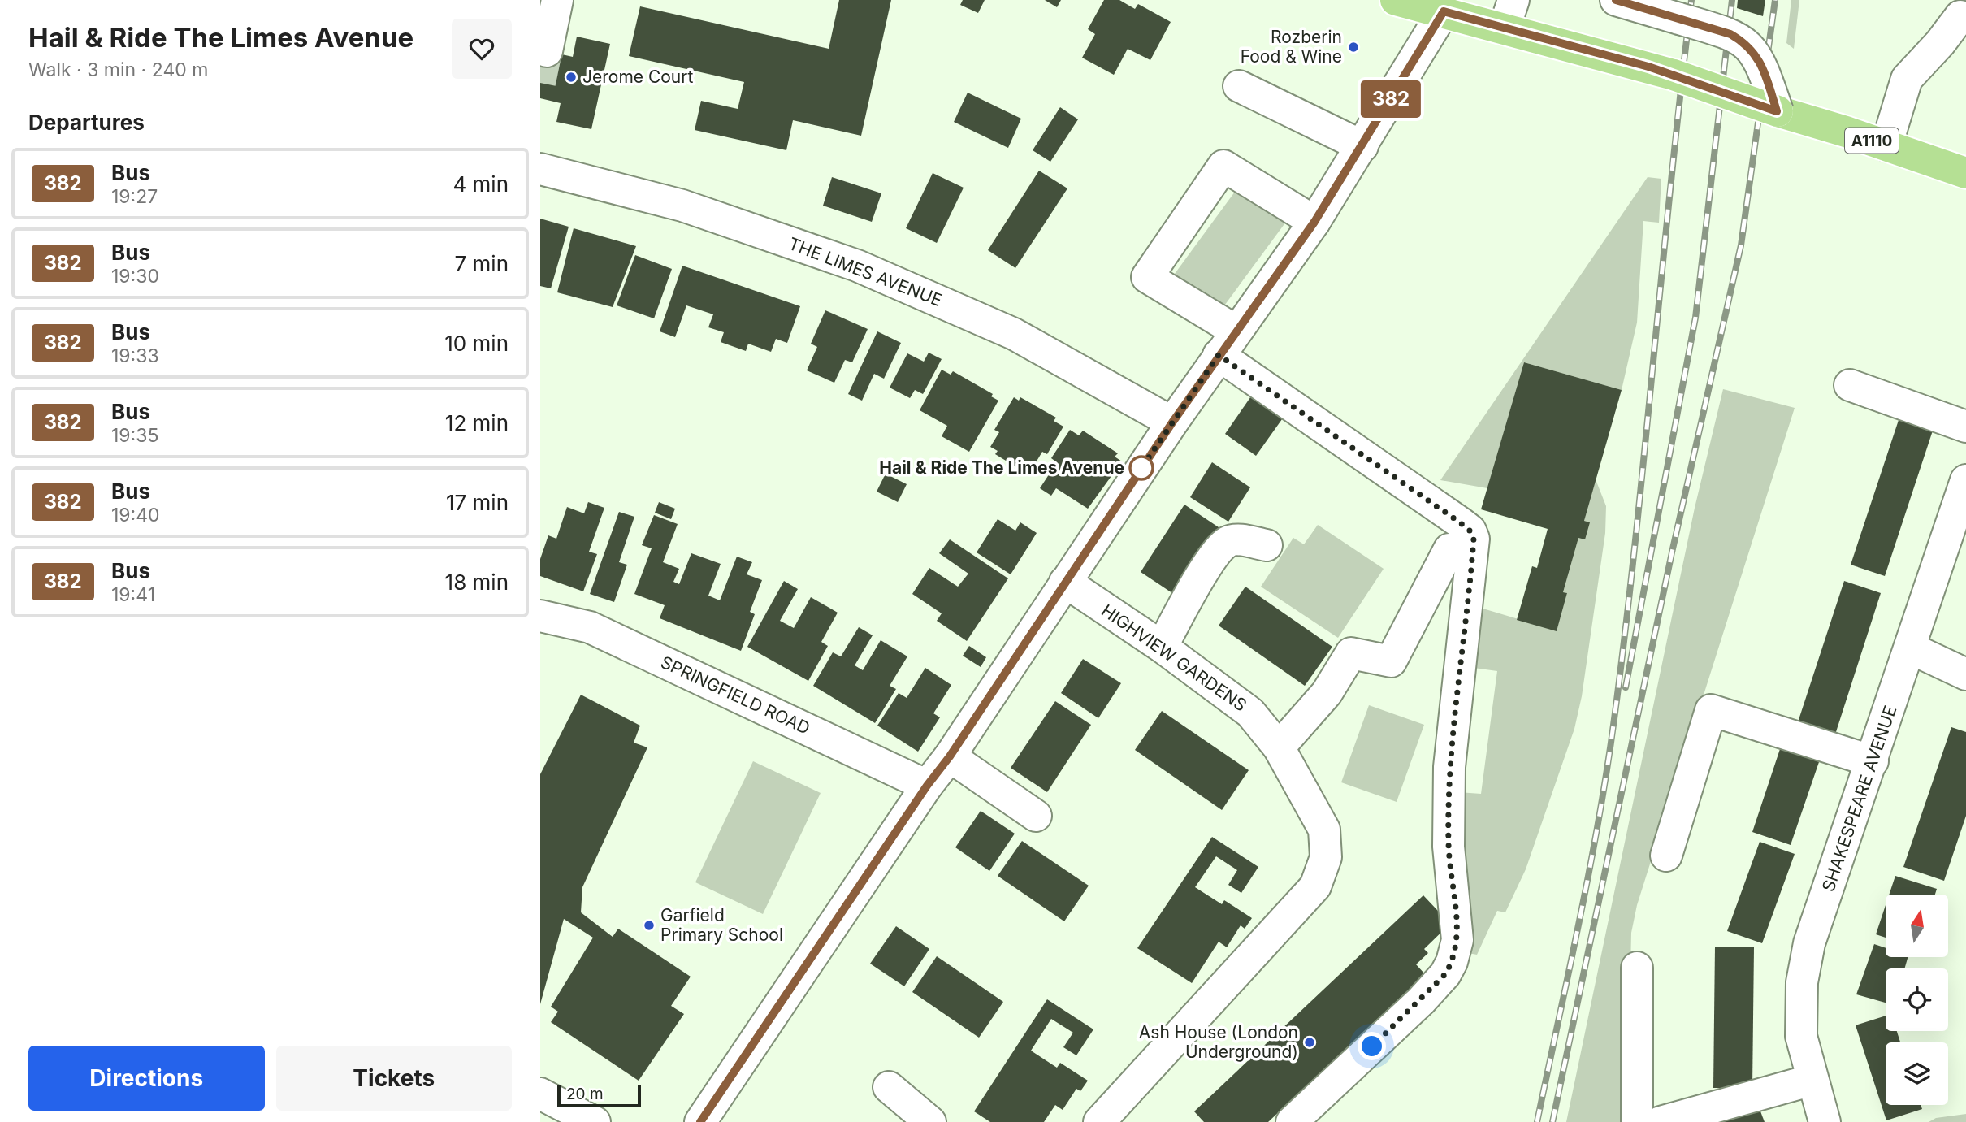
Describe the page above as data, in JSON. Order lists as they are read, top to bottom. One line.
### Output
{"streets":{"main road":["A1110"],"street":["THE LIMES AVENUE","HIGHVIEW GARDENS","SPRINGFIELD ROAD","SHAKESPEARE AVENUE"]},"places":["Rozberin Food & Wine","Jerome Court","Hail & Ride The Limes Avenue","Garfield Primary School","Ash House (London Underground)"],"lines":["bus line 382"],"scale_bar":"20 m","north":"top","page":{"heading":[["Hail & Ride The Limes Avenue","Walk · 3 min · 240 m"],"Departures"],"on_map":"382","list":[{"mark":"382","name":"Bus","note":"19:27","value":"4 min"},{"mark":"382","name":"Bus","note":"19:30","value":"7 min"},{"mark":"382","name":"Bus","note":"19:33","value":"10 min"},{"mark":"382","name":"Bus","note":"19:35","value":"12 min"},{"mark":"382","name":"Bus","note":"19:40","value":"17 min"},{"mark":"382","name":"Bus","note":"19:41","value":"18 min"}],"buttons":["Directions","Tickets"],"scale":"20 m"}}
